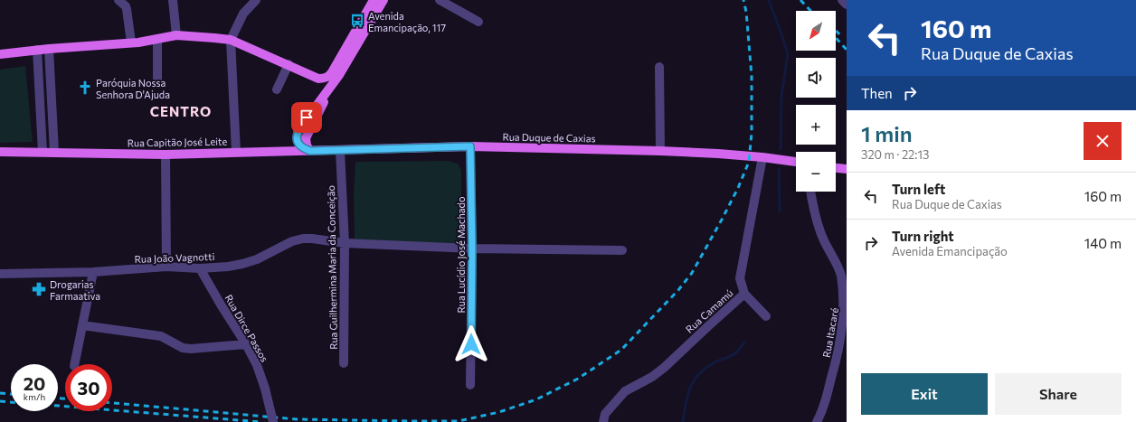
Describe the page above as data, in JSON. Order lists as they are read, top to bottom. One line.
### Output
{"streets":{"main road":["Rua Duque de Caxias","Rua Capitão José Leite"],"street":["Rua Lucídio José Machado","Rua João Vagnotti","Rua Guilhermina Maria da Conceição","Rua Camamú","Rua Dirce Passos","Rua Itacaré"]},"crossings":[["Rua Duque de Caxias","Rua Capitão José Leite"],["Rua Duque de Caxias","Rua Lucídio José Machado"],["Rua Duque de Caxias","Rua Guilhermina Maria da Conceição"],["Rua Duque de Caxias","Rua Camamú"],["Rua Lucídio José Machado","Rua João Vagnotti"],["Rua João Vagnotti","Rua Guilhermina Maria da Conceição"],["Rua João Vagnotti","Rua Dirce Passos"]],"districts":["CENTRO"],"places":{"bus stop":["Avenida Emancipação, 117"],"church":["Paróquia Nossa Senhora D'Ajuda"],"pharmacy":["Drogarias Farmaativa"]},"north":"bottom left","page":{"turn":["160 m","Rua Duque de Caxias"],"map_buttons":["+","−"],"then":"Then","heading":["1 min","320 m · 22:13"],"list":[{"name":"Turn left","note":"Rua Duque de Caxias","value":"160 m"},{"name":"Turn right","note":"Avenida Emancipação","value":"140 m"}],"speed":"20 km/h","limit":"30","buttons":["Exit","Share"]}}
